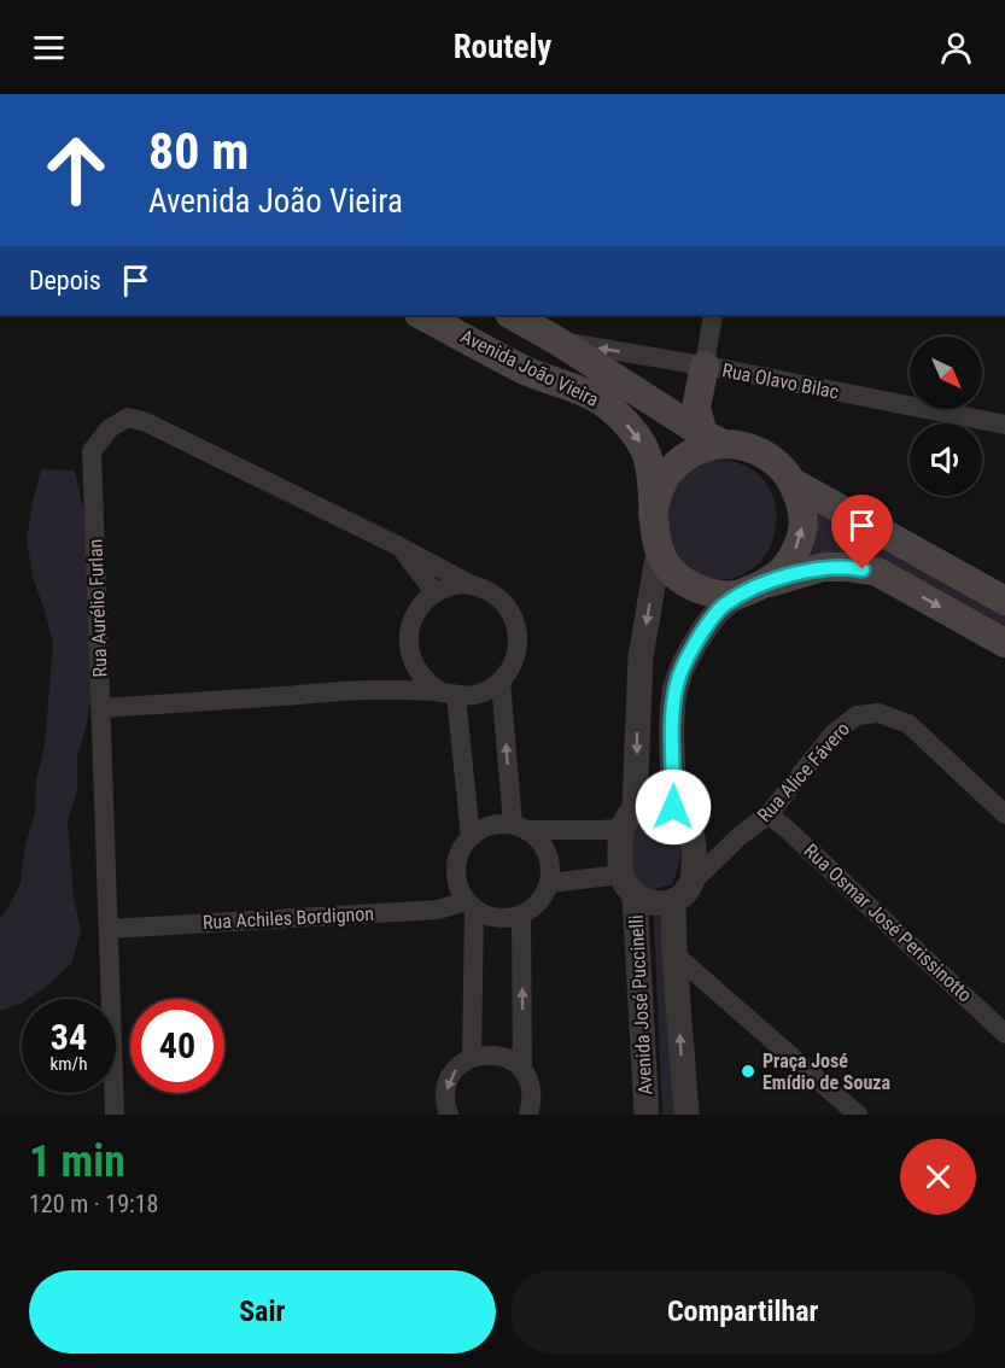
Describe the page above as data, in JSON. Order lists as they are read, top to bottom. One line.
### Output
{"streets":{"main road":["Avenida João Vieira"],"street":["Rua Olavo Bilac","Rua Aurélio Furlan","Rua Alice Fávero","Rua Achiles Bordignon","Rua Osmar José Perissinotto","Avenida José Puccinelli"]},"crossings":[["Avenida João Vieira","Rua Olavo Bilac"],["Rua Aurélio Furlan","Rua Achiles Bordignon"],["Rua Alice Fávero","Rua Osmar José Perissinotto"],["Rua Alice Fávero","Avenida José Puccinelli"]],"places":["Praça José Emídio de Souza"],"north":"bottom right","page":{"header":"Routely","turn":["80 m","Avenida João Vieira"],"then":"Depois","speed":"34 km/h","limit":"40","heading":["1 min","120 m · 19:18"],"buttons":["Sair","Compartilhar"]}}
